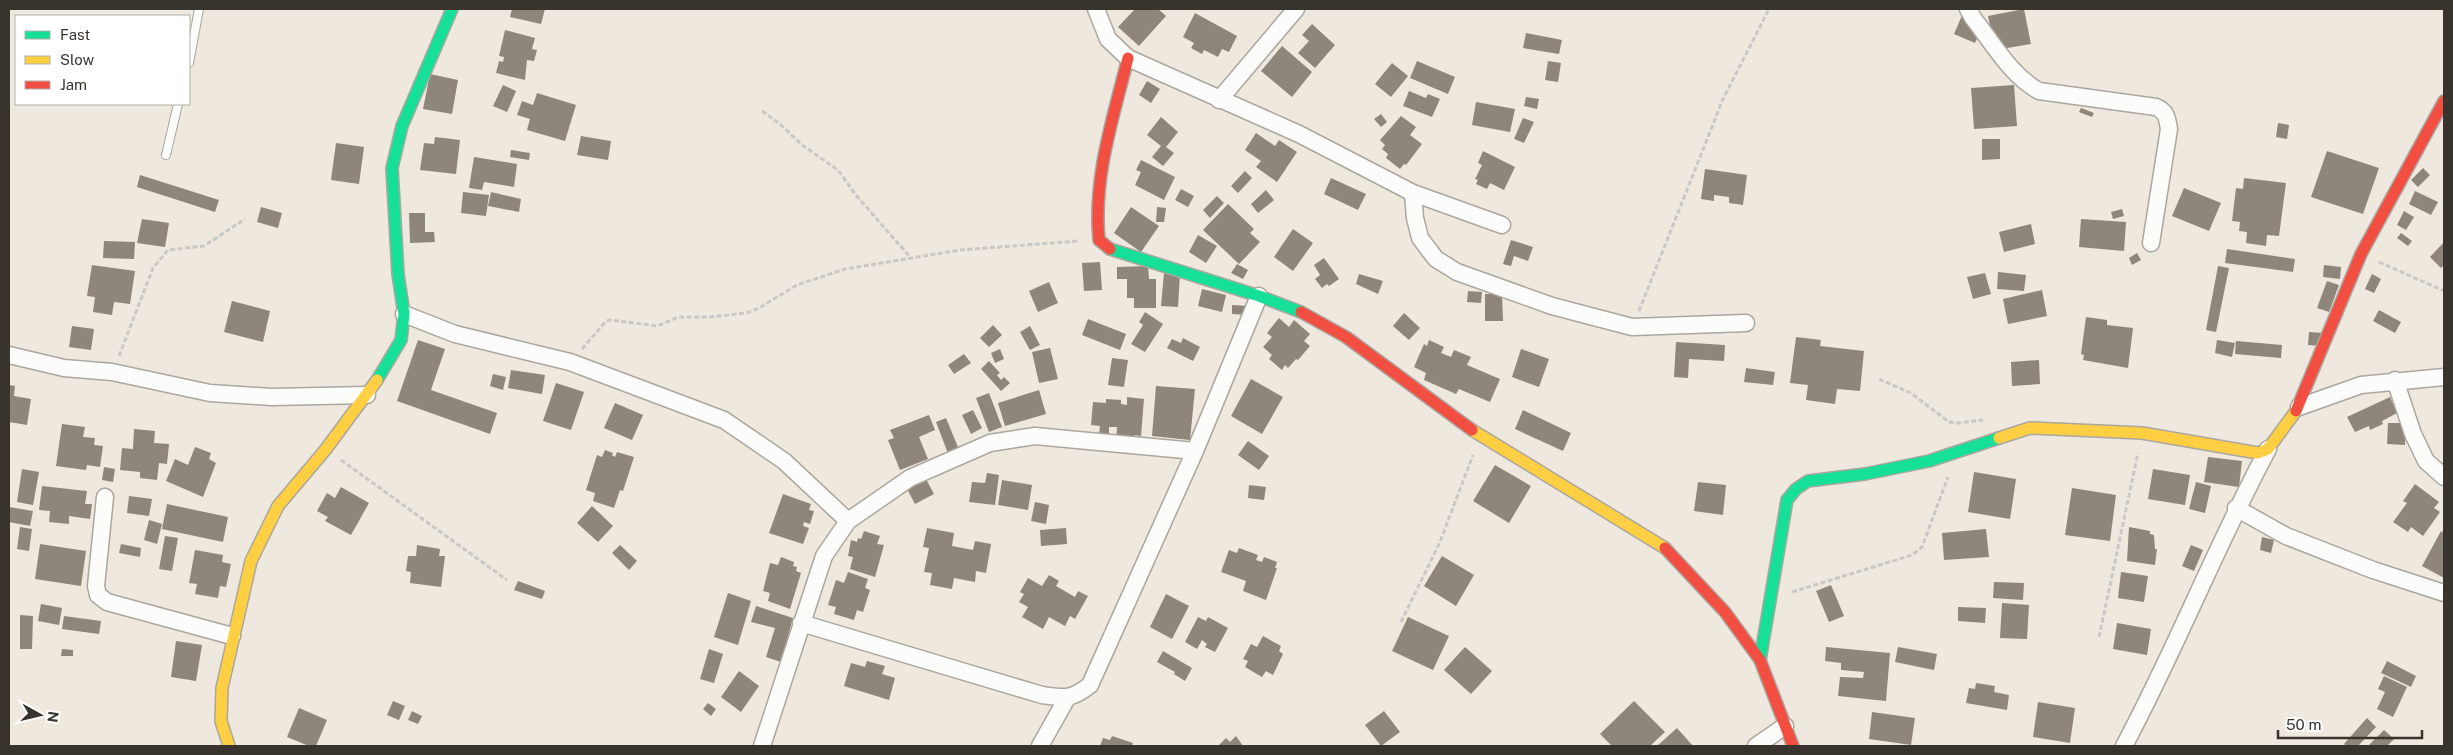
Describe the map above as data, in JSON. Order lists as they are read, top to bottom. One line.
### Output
{"legend":["Fast","Slow","Jam"],"scale_bar":"50 m","north":"right"}
